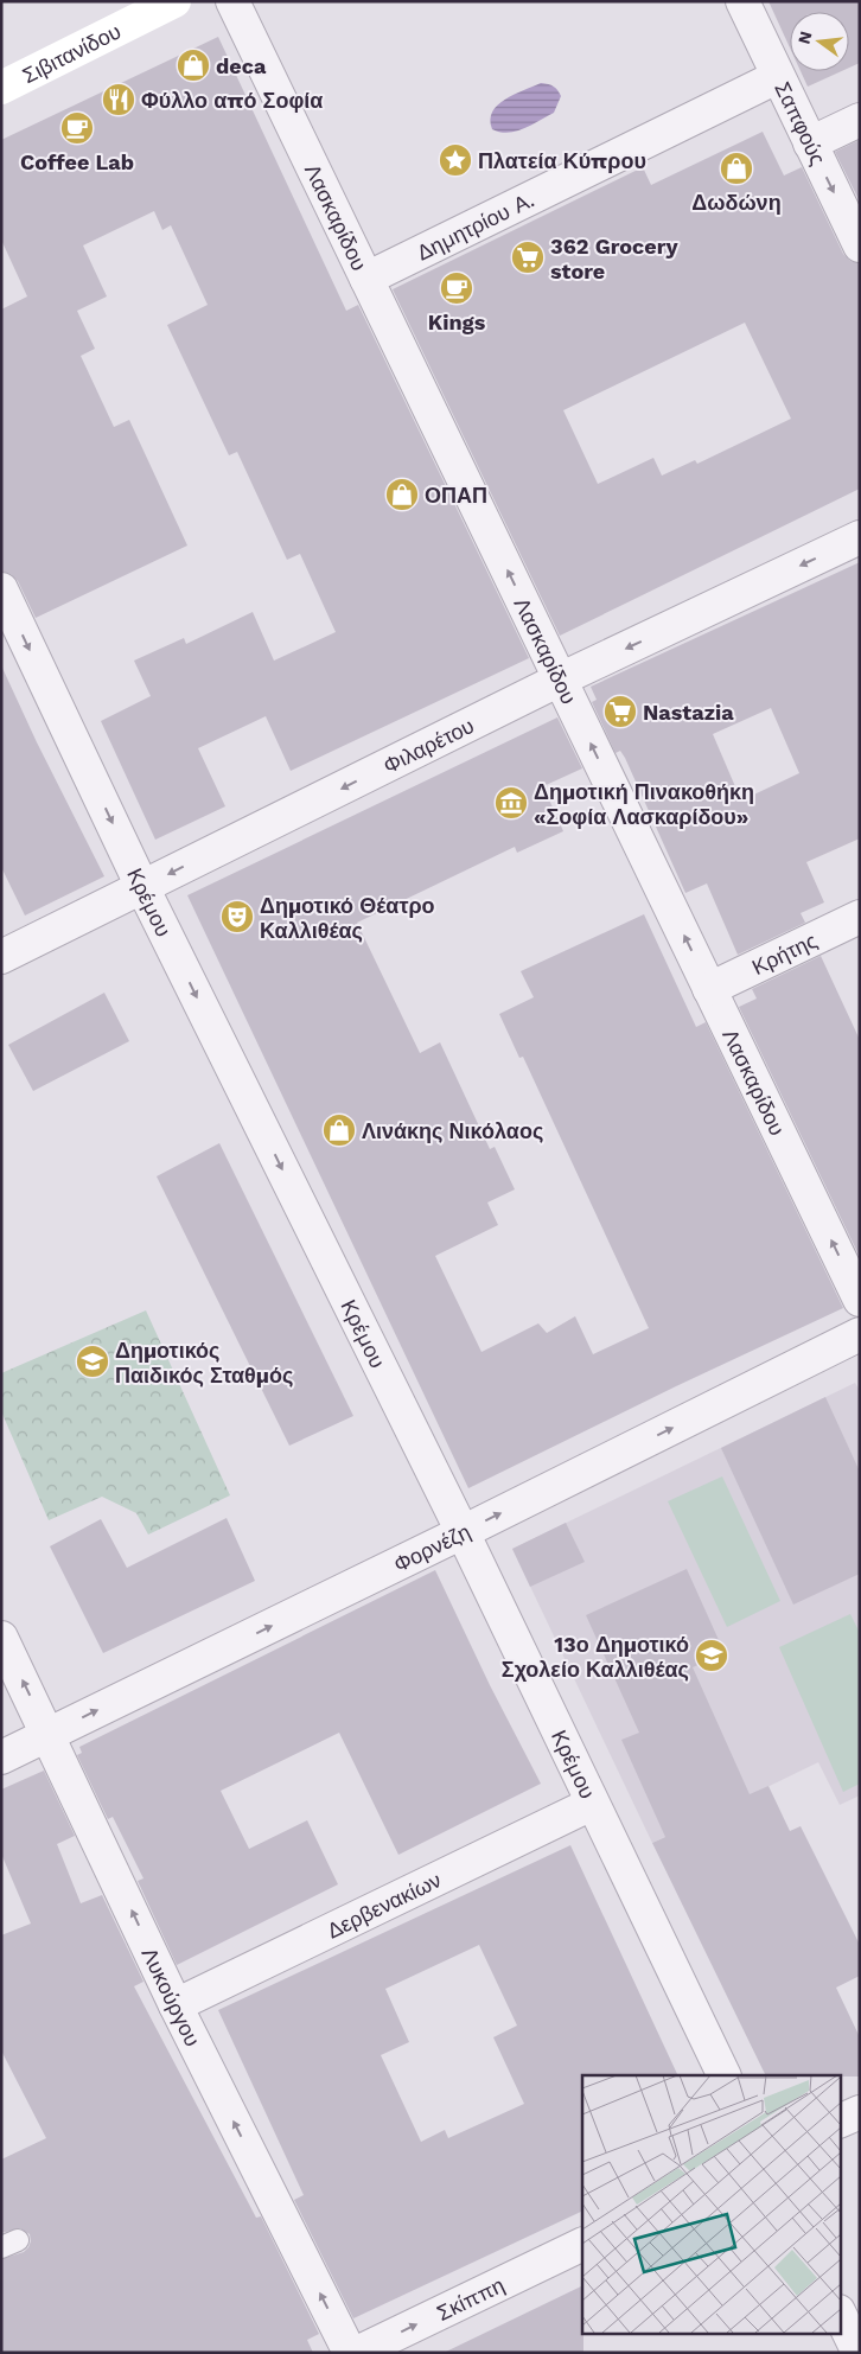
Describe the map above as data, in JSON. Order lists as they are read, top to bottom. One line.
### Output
{"streets":{"main road":["Σιβιτανίδου"],"street":["Σαπφούς","Λασκαρίδου","Δημητρίου Α.","Φιλαρέτου","Κρέμου","Κρήτης","Φορνέζη","Δερβενακίων","Λυκούργου","Σκίππη"]},"crossings":[["Σαπφούς","Δημητρίου Α."],["Λασκαρίδου","Δημητρίου Α."],["Λασκαρίδου","Φιλαρέτου"],["Λασκαρίδου","Κρήτης"],["Φιλαρέτου","Κρέμου"],["Κρέμου","Φορνέζη"],["Κρέμου","Δερβενακίων"],["Φορνέζη","Λυκούργου"],["Δερβενακίων","Λυκούργου"]],"one_way":["Σαπφούς","Λασκαρίδου","Φιλαρέτου","Κρέμου","Φορνέζη","Λυκούργου","Σκίππη"],"places":{"shop":["deca","Δωδώνη","ΟΠΑΠ","Λινάκης Νικόλαος"],"restaurant":["Φύλλο από Σοφία"],"cafe":["Coffee Lab","Kings"],"place":["Πλατεία Κύπρου"],"supermarket":["362 Grocery store","Nastazia"],"museum":["Δημοτική Πινακοθήκη «Σοφία Λασκαρίδου»"],"theatre":["Δημοτικό Θέατρο Καλλιθέας"],"school or university":["Δημοτικός Παιδικός Σταθμός","13ο Δημοτικό Σχολείο Καλλιθέας"]},"north":"left"}
